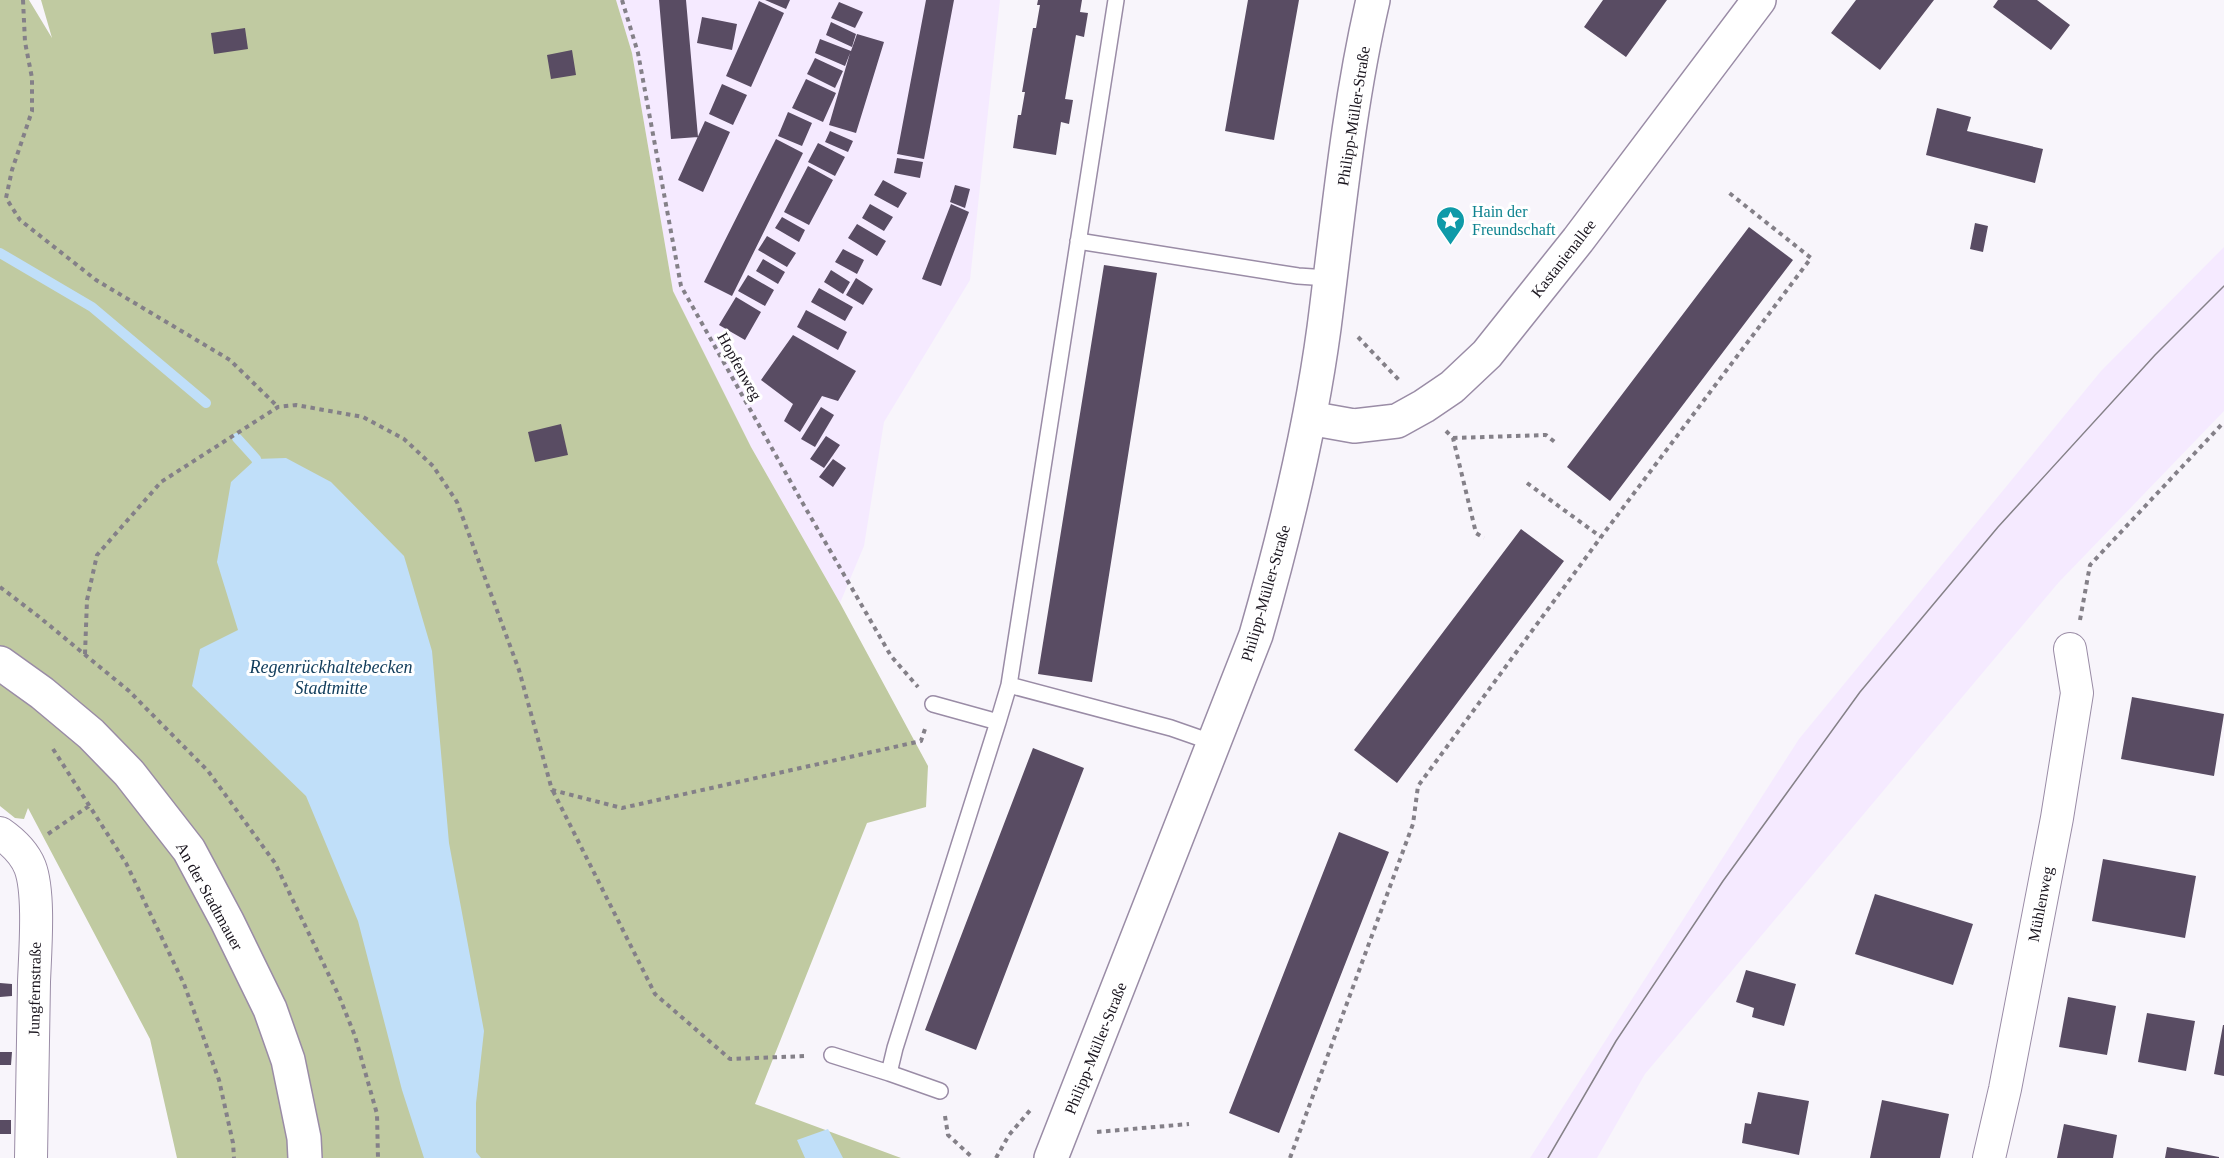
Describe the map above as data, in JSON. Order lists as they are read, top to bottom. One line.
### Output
{"streets":{"street":["Philipp-Müller-Straße","Kastanienallee","An der Stadtmauer","Mühlenweg","Jungfernstraße"],"path":["Hopfenweg"]},"crossings":[["Philipp-Müller-Straße","Kastanienallee"]],"water":["Regenrückhaltebecken Stadtmitte"],"places":{"place":["Hain der Freundschaft"]}}
